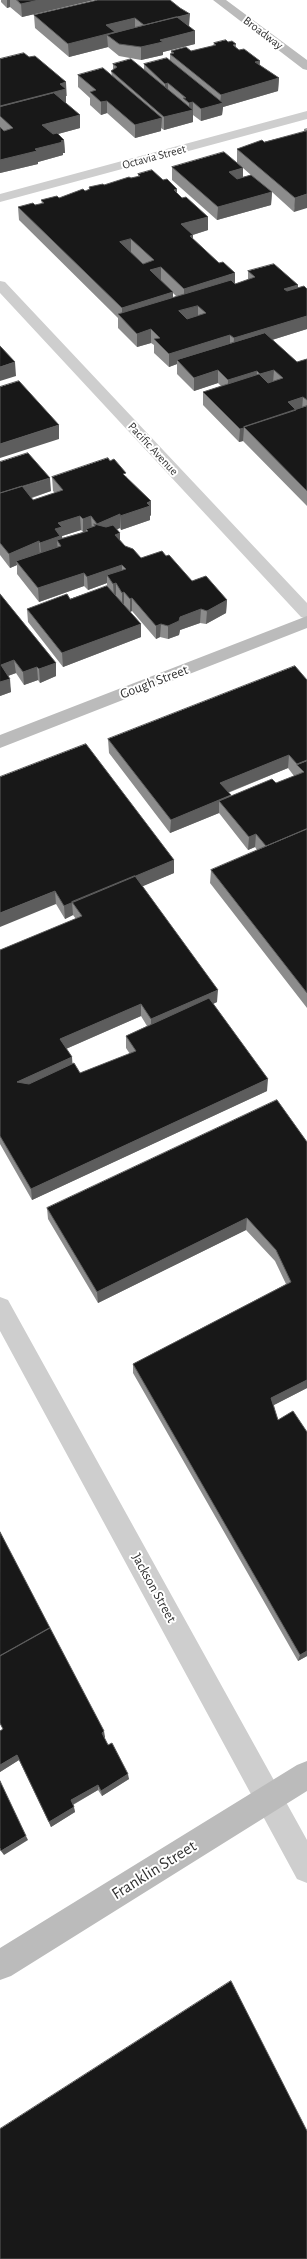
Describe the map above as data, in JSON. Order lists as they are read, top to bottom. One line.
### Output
{"streets":{"street":["Broadway","Octavia Street","Pacific Avenue","Gough Street","Jackson Street","Franklin Street"]},"crossings":[["Jackson Street","Franklin Street"]]}
